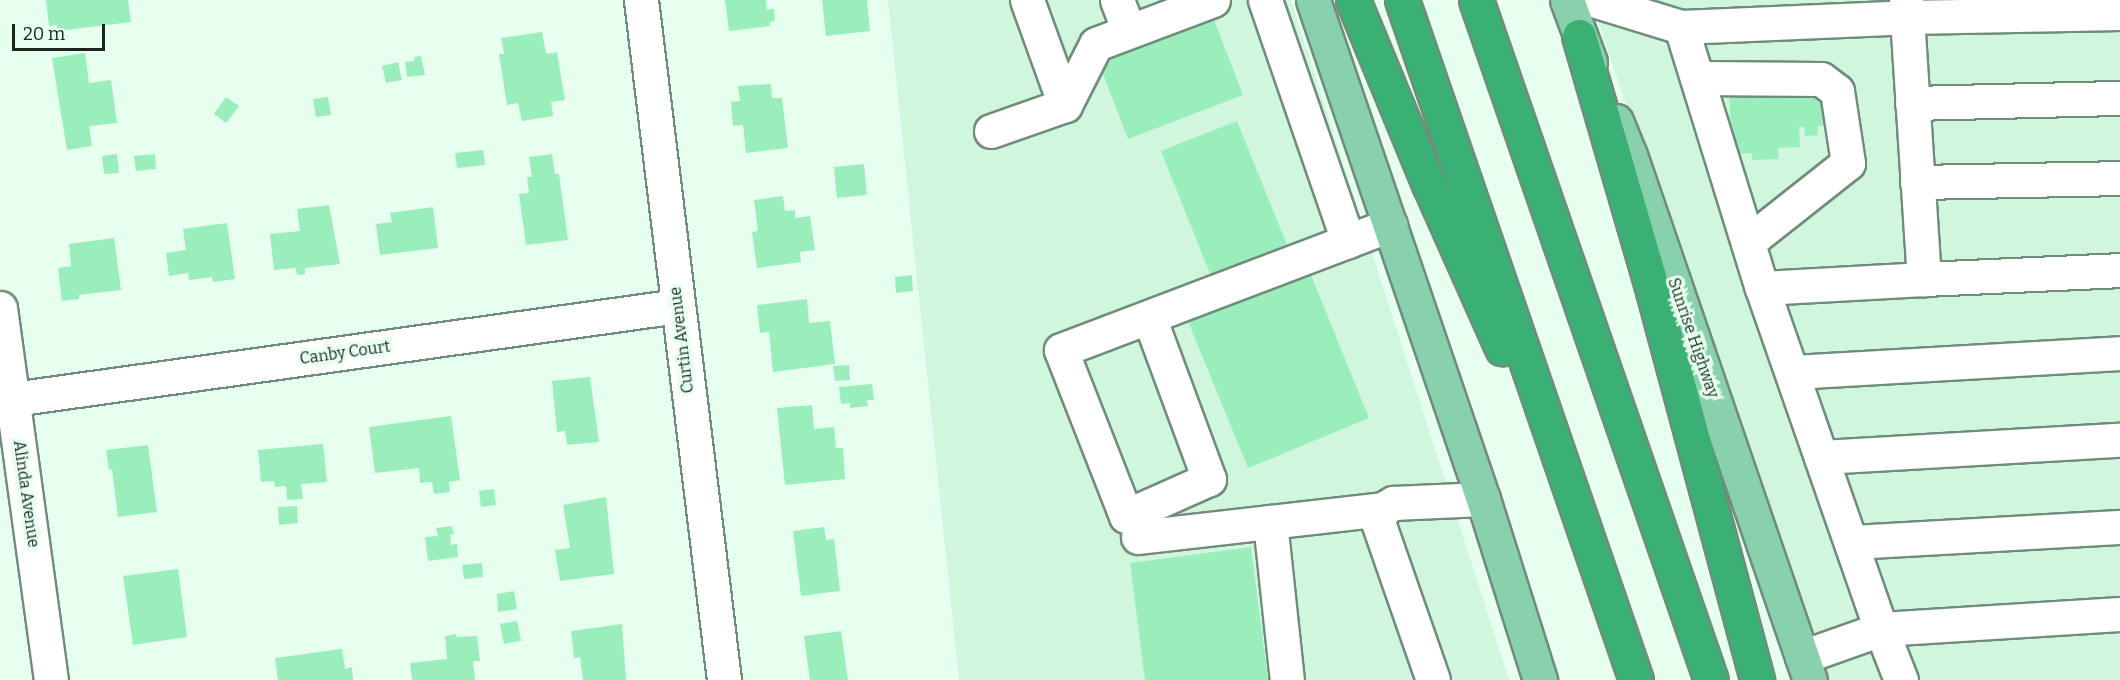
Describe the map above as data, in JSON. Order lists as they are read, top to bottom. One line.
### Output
{"streets":{"main road":["Sunrise Highway"],"street":["Curtin Avenue","Canby Court","Alinda Avenue"]},"crossings":[["Curtin Avenue","Canby Court"],["Canby Court","Alinda Avenue"]],"scale_bar":"20 m"}
